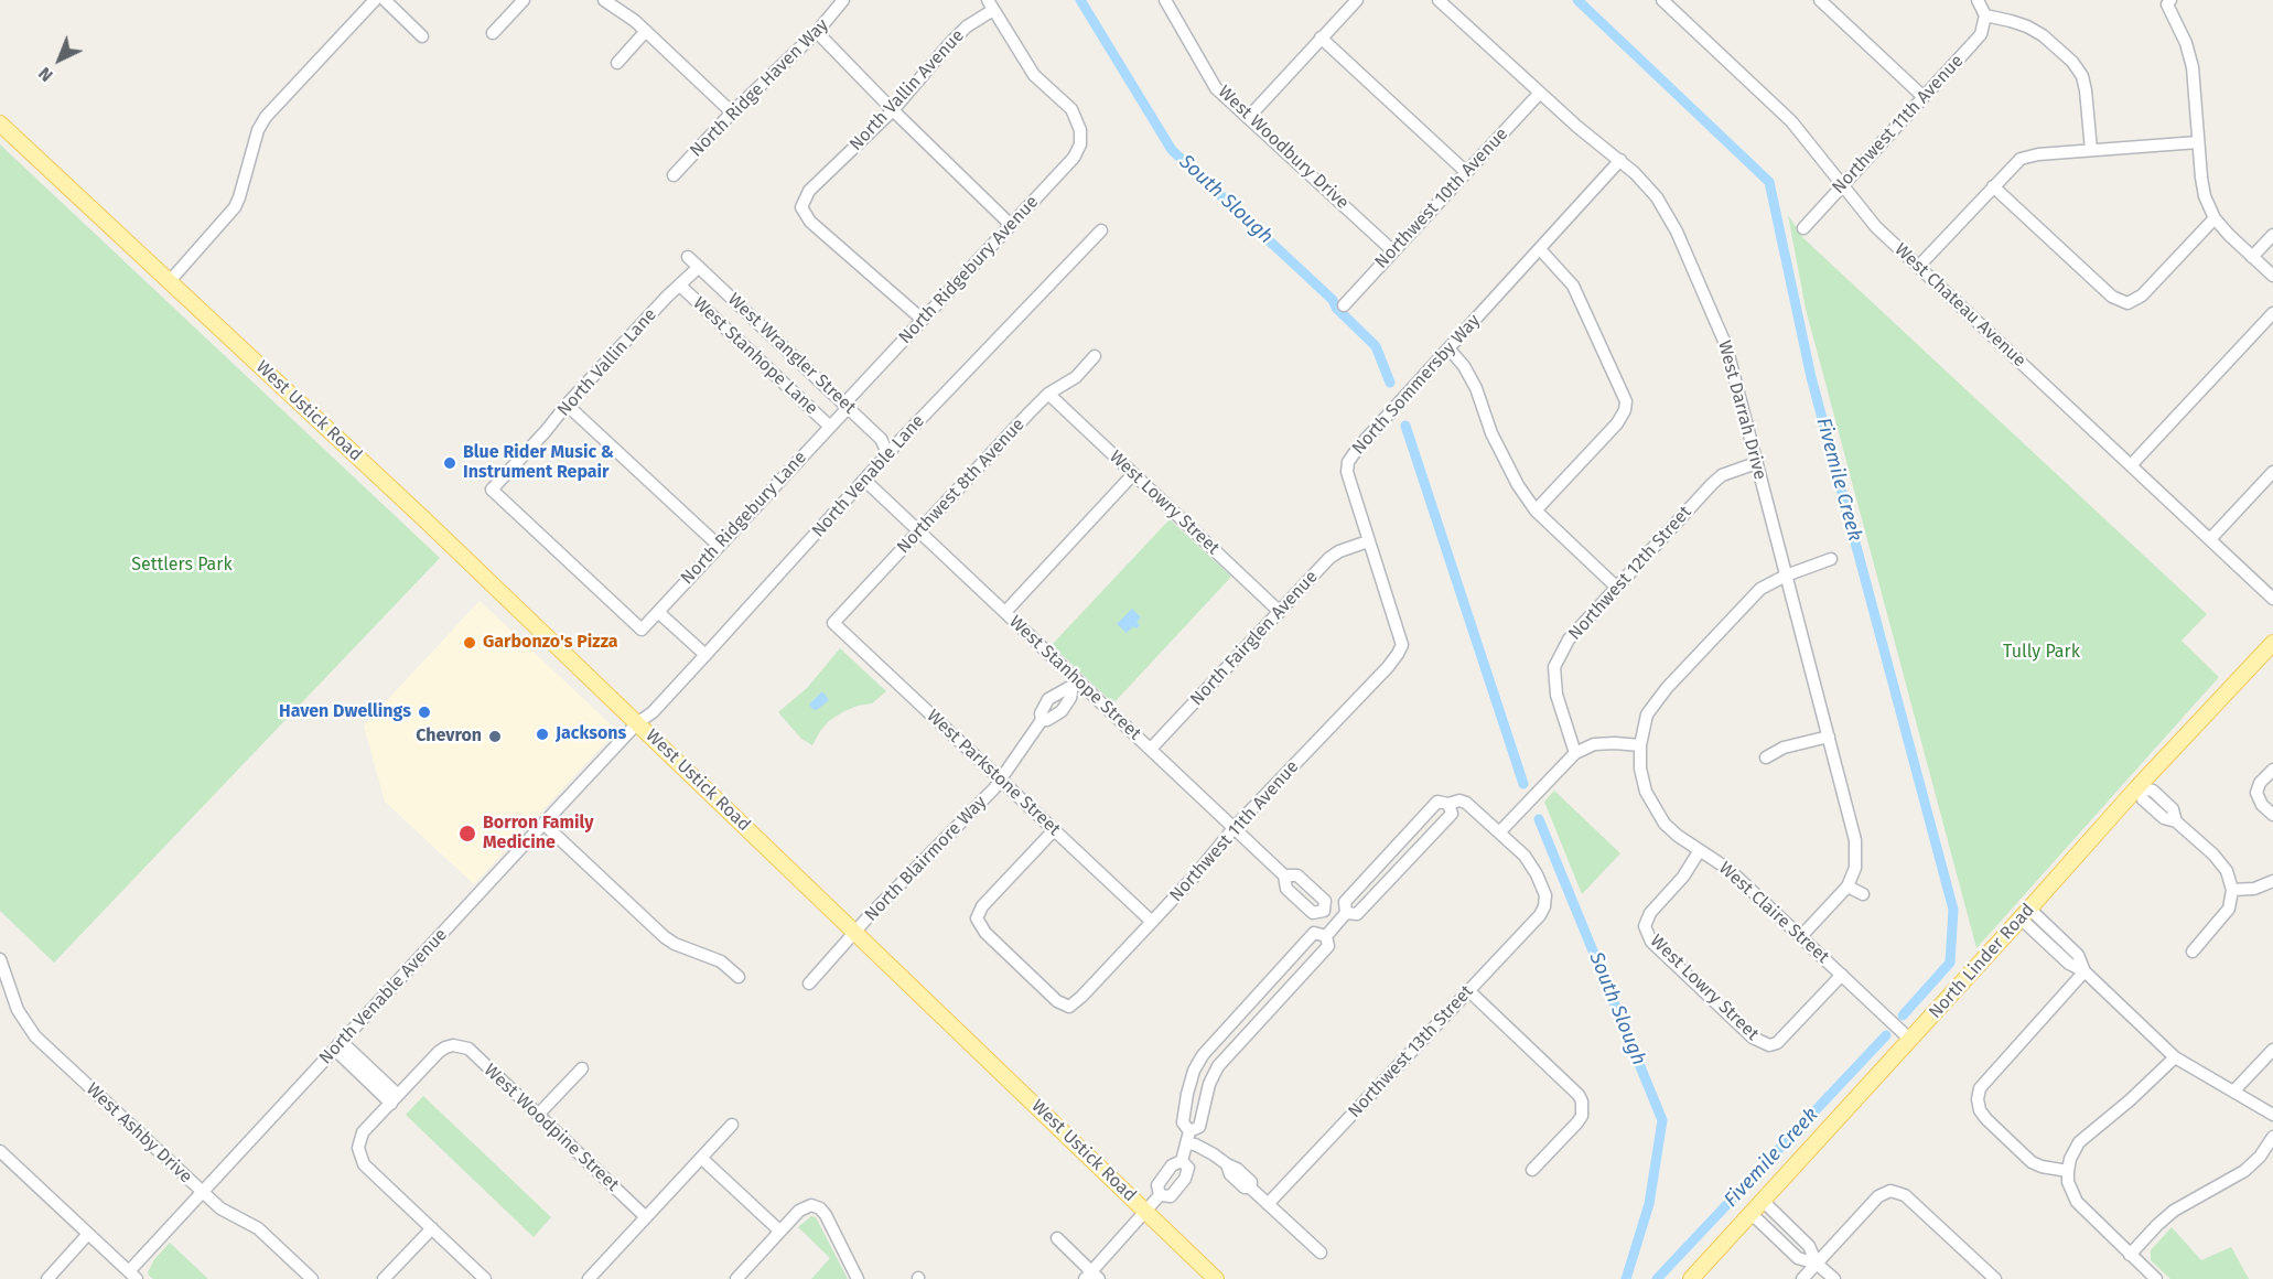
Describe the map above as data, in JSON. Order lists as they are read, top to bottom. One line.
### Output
{"streets":{"main road":["West Ustick Road","North Linder Road"],"street":["North Ridge Haven Way","North Vallin Avenue","Northwest 11th Avenue","West Woodbury Drive","Northwest 10th Avenue","North Ridgebury Avenue","West Chateau Avenue","West Wrangler Street","West Stanhope Lane","North Vallin Lane","North Sommersby Way","West Darrah Drive","North Venable Lane","Northwest 8th Avenue","West Lowry Street","North Ridgebury Lane","Northwest 12th Street","North Fairglen Avenue","West Stanhope Street","West Parkstone Street","North Blairmore Way","West Claire Street","North Venable Avenue","Northwest 13th Street","West Woodpine Street","West Ashby Drive"]},"crossings":[["North Vallin Avenue","North Ridgebury Avenue"],["Northwest 11th Avenue","West Chateau Avenue"],["Northwest 11th Avenue","North Sommersby Way"],["Northwest 11th Avenue","West Stanhope Street"],["Northwest 11th Avenue","West Parkstone Street"],["West Woodbury Drive","Northwest 10th Avenue"],["Northwest 10th Avenue","West Darrah Drive"],["North Ridgebury Avenue","West Wrangler Street"],["North Ridgebury Avenue","North Ridgebury Lane"],["West Wrangler Street","North Vallin Lane"],["West Wrangler Street","North Venable Lane"],["West Wrangler Street","North Ridgebury Lane"],["West Stanhope Lane","North Vallin Lane"],["West Stanhope Lane","North Ridgebury Lane"],["North Vallin Lane","North Ridgebury Lane"],["North Sommersby Way","West Darrah Drive"],["North Sommersby Way","North Fairglen Avenue"],["West Darrah Drive","Northwest 12th Street"],["West Darrah Drive","West Claire Street"],["West Ustick Road","North Venable Lane"],["West Ustick Road","North Blairmore Way"],["West Ustick Road","North Venable Avenue"],["North Venable Lane","West Stanhope Street"],["North Venable Lane","North Venable Avenue"],["Northwest 8th Avenue","West Lowry Street"],["Northwest 8th Avenue","West Stanhope Street"],["Northwest 8th Avenue","West Parkstone Street"],["West Lowry Street","North Fairglen Avenue"],["West Lowry Street","West Claire Street"],["North Fairglen Avenue","West Stanhope Street"],["West Stanhope Street","North Blairmore Way"],["West Parkstone Street","North Blairmore Way"],["West Claire Street","North Linder Road"],["North Venable Avenue","West Ashby Drive"]],"water":["South Slough","Fivemile Creek"],"parks":["Settlers Park","Tully Park"],"places":["Blue Rider Music & Instrument Repair","Garbonzo's Pizza","Haven Dwellings","Jacksons","Chevron","Borron Family Medicine"],"north":"bottom left"}
